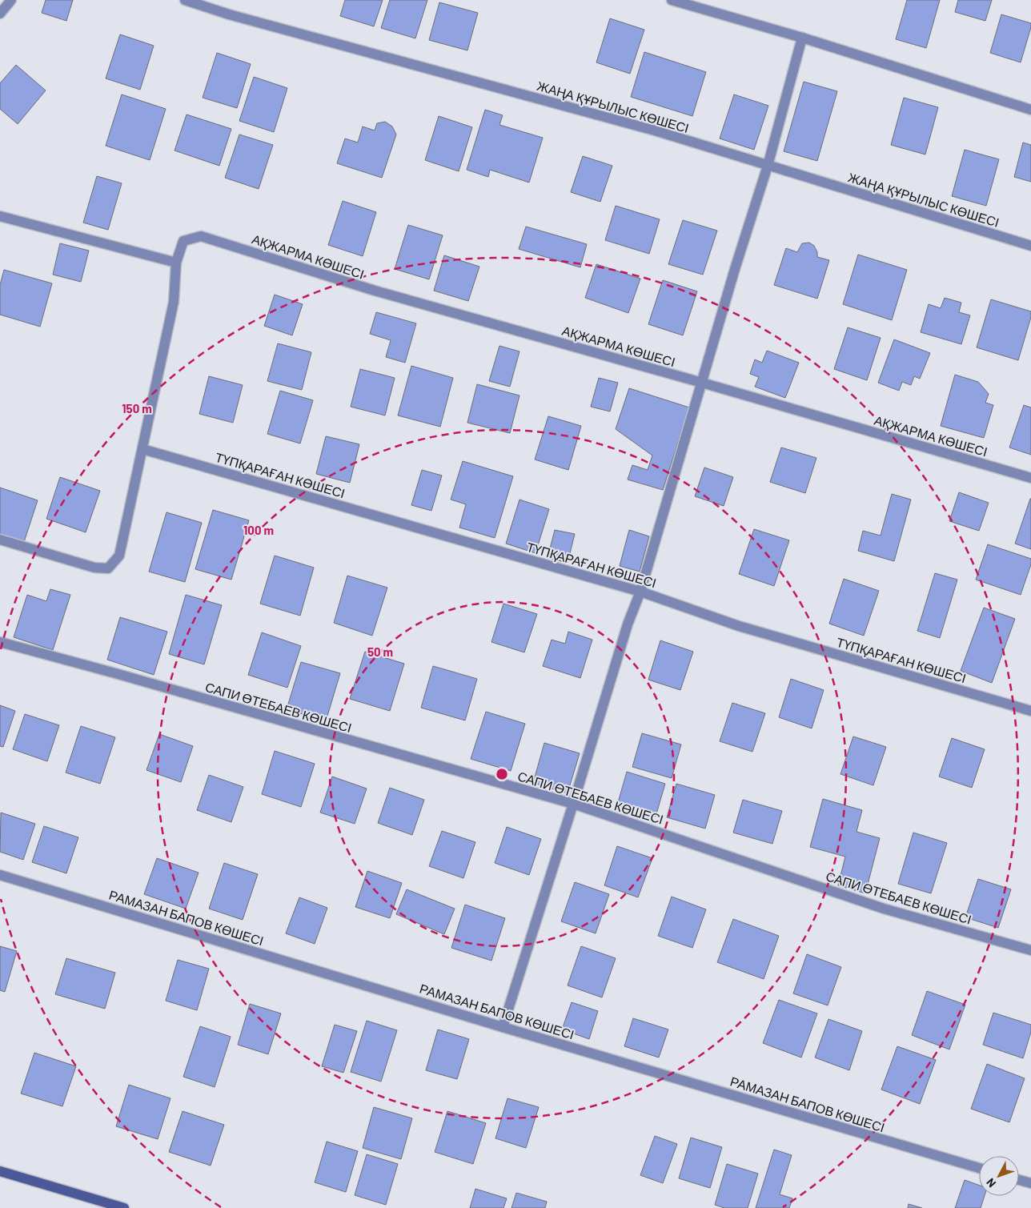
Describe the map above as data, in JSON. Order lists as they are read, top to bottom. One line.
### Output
{"streets":{"street":["ЖАҢА ҚҰРЫЛЫС КӨШЕСІ","АҚЖАРМА КӨШЕСІ","ТҮПҚАРАҒАН КӨШЕСІ","САПИ ӨТЕБАЕВ КӨШЕСІ","РАМАЗАН БАПОВ КӨШЕСІ"]},"north":"bottom left","rings":["150 m","100 m","50 m"]}
